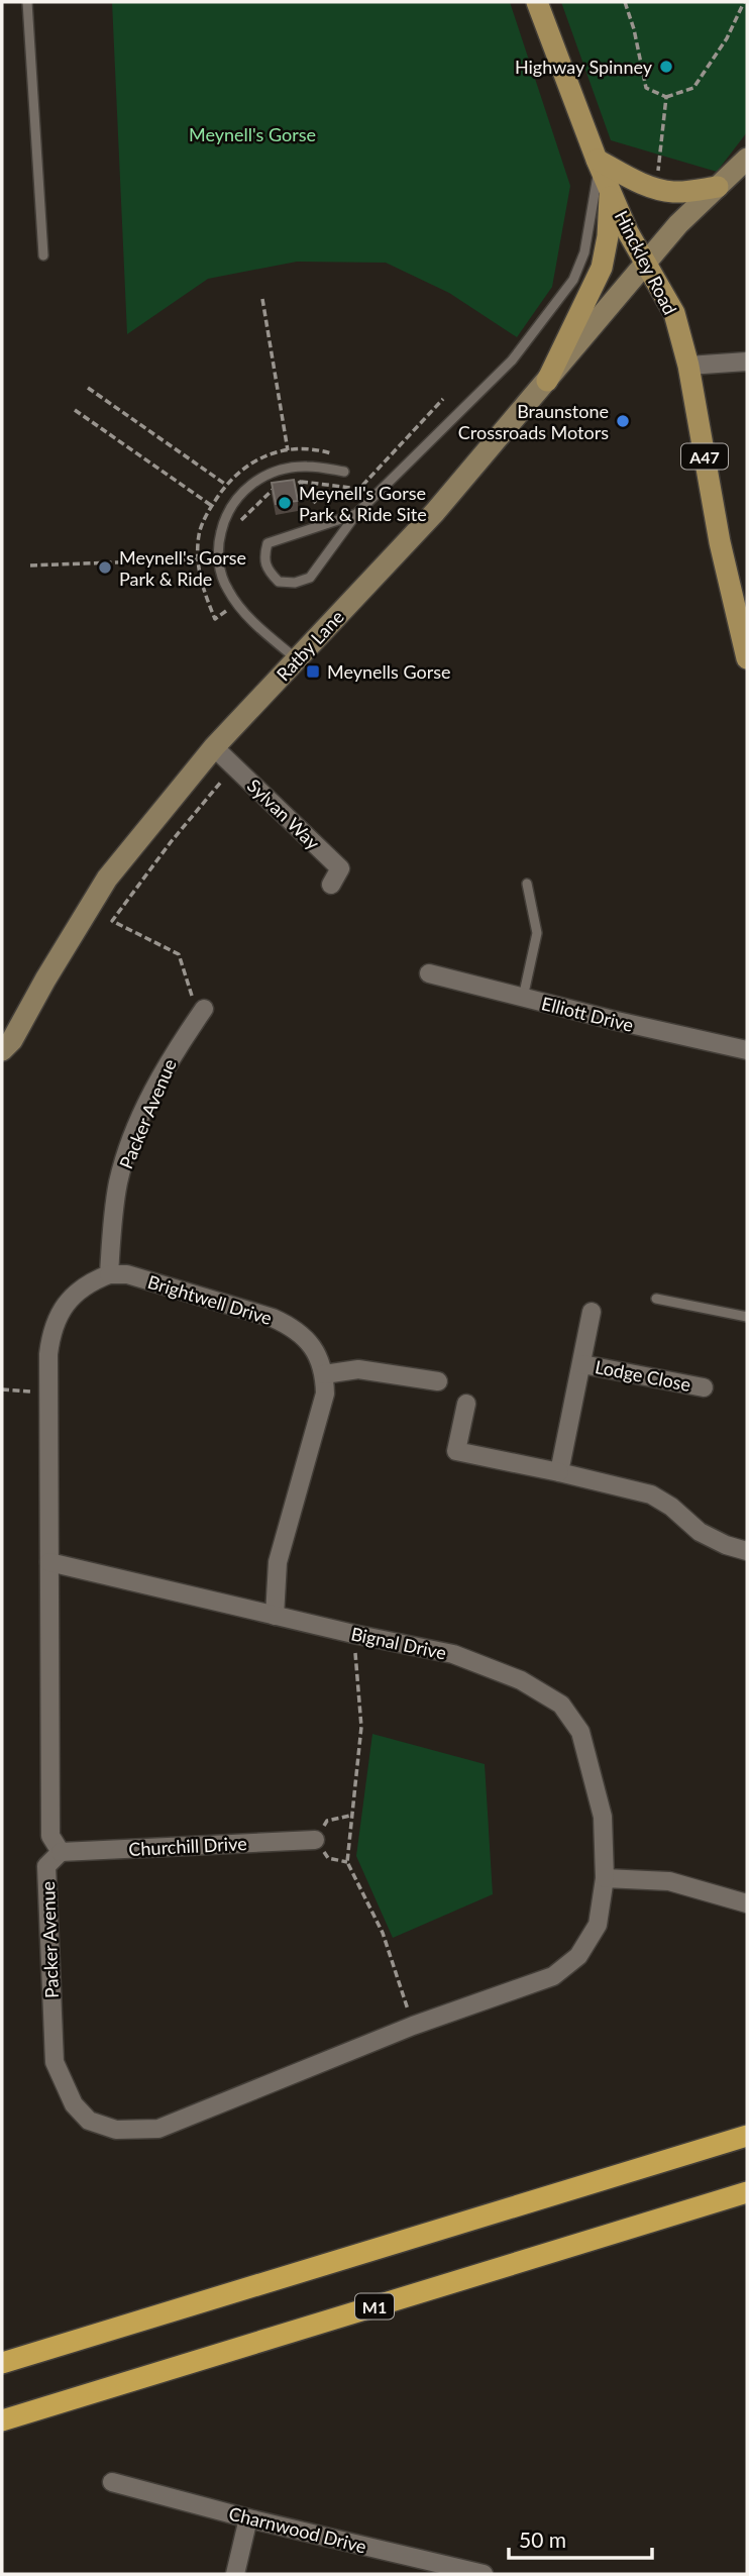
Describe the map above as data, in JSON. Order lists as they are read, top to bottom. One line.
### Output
{"streets":{"highway":["M1"],"main road":["Hinckley Road","A47","Ratby Lane"],"street":["Sylvan Way","Elliott Drive","Packer Avenue","Brightwell Drive","Lodge Close","Bignal Drive","Churchill Drive","Charnwood Drive"]},"crossings":[["Hinckley Road","Ratby Lane"],["Ratby Lane","Sylvan Way"],["Packer Avenue","Brightwell Drive"],["Packer Avenue","Bignal Drive"],["Packer Avenue","Churchill Drive"]],"parks":["Meynell's Gorse"],"places":{"other":["Highway Spinney","Braunstone Crossroads Motors","Meynell's Gorse Park & Ride Site","Meynell's Gorse Park & Ride"],"transit":["Meynells Gorse"]},"scale_bar":"50 m"}
